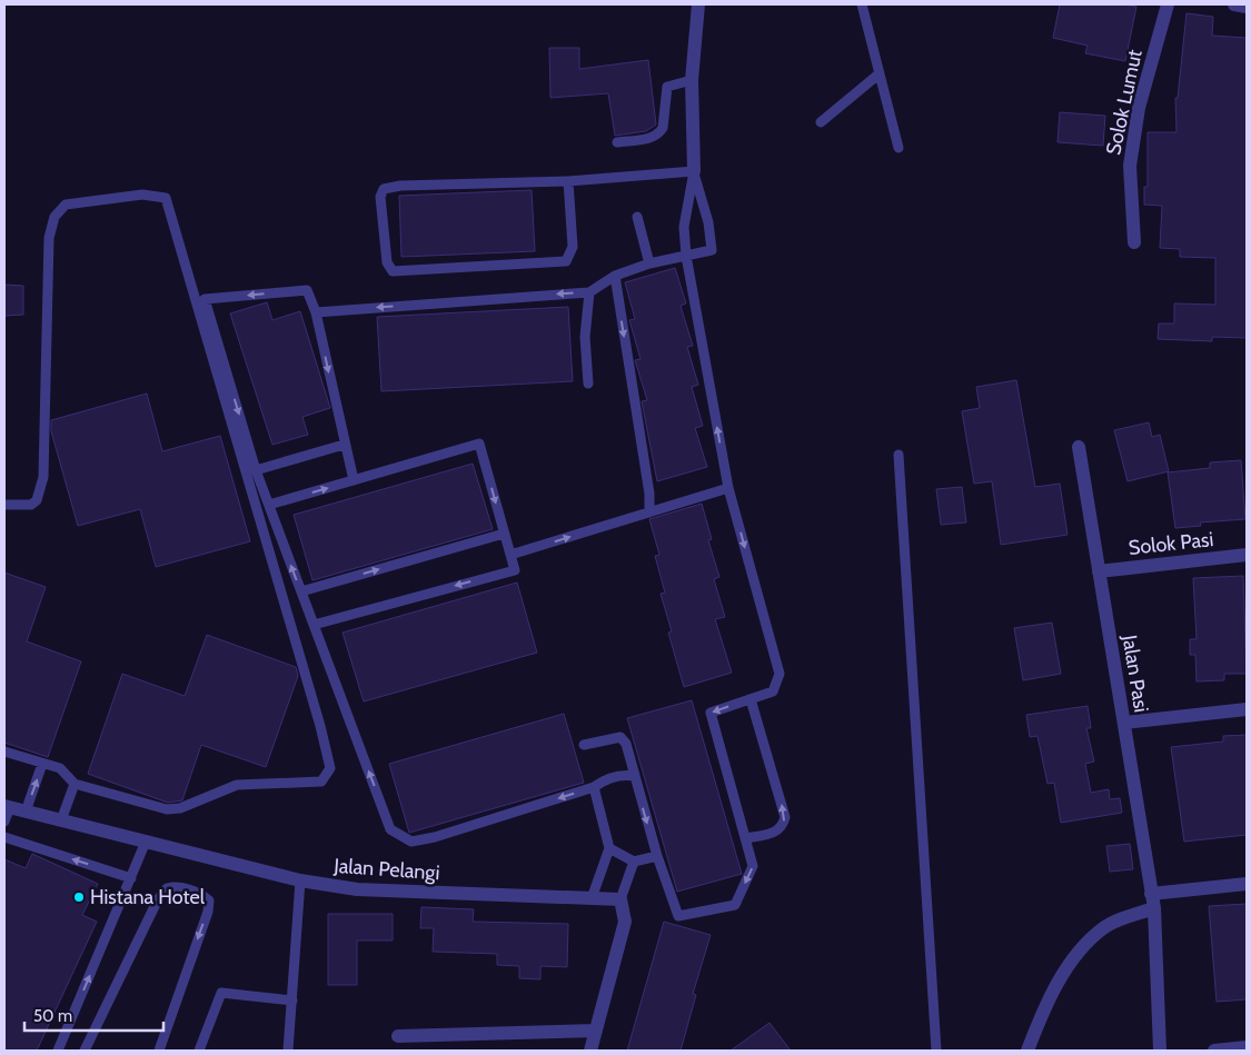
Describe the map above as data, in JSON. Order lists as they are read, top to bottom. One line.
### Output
{"streets":{"street":["Solok Lumut","Solok Pasi","Jalan Pasi","Jalan Pelangi"]},"crossings":[["Solok Pasi","Jalan Pasi"]],"places":["Histana Hotel"],"scale_bar":"50 m"}
